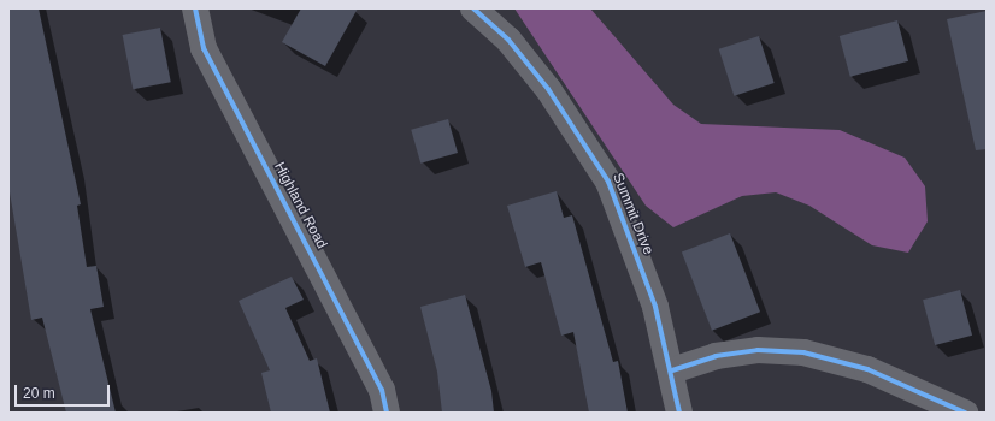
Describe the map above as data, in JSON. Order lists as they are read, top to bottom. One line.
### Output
{"streets":{"street":["Highland Road","Summit Drive"]},"scale_bar":"20 m"}
